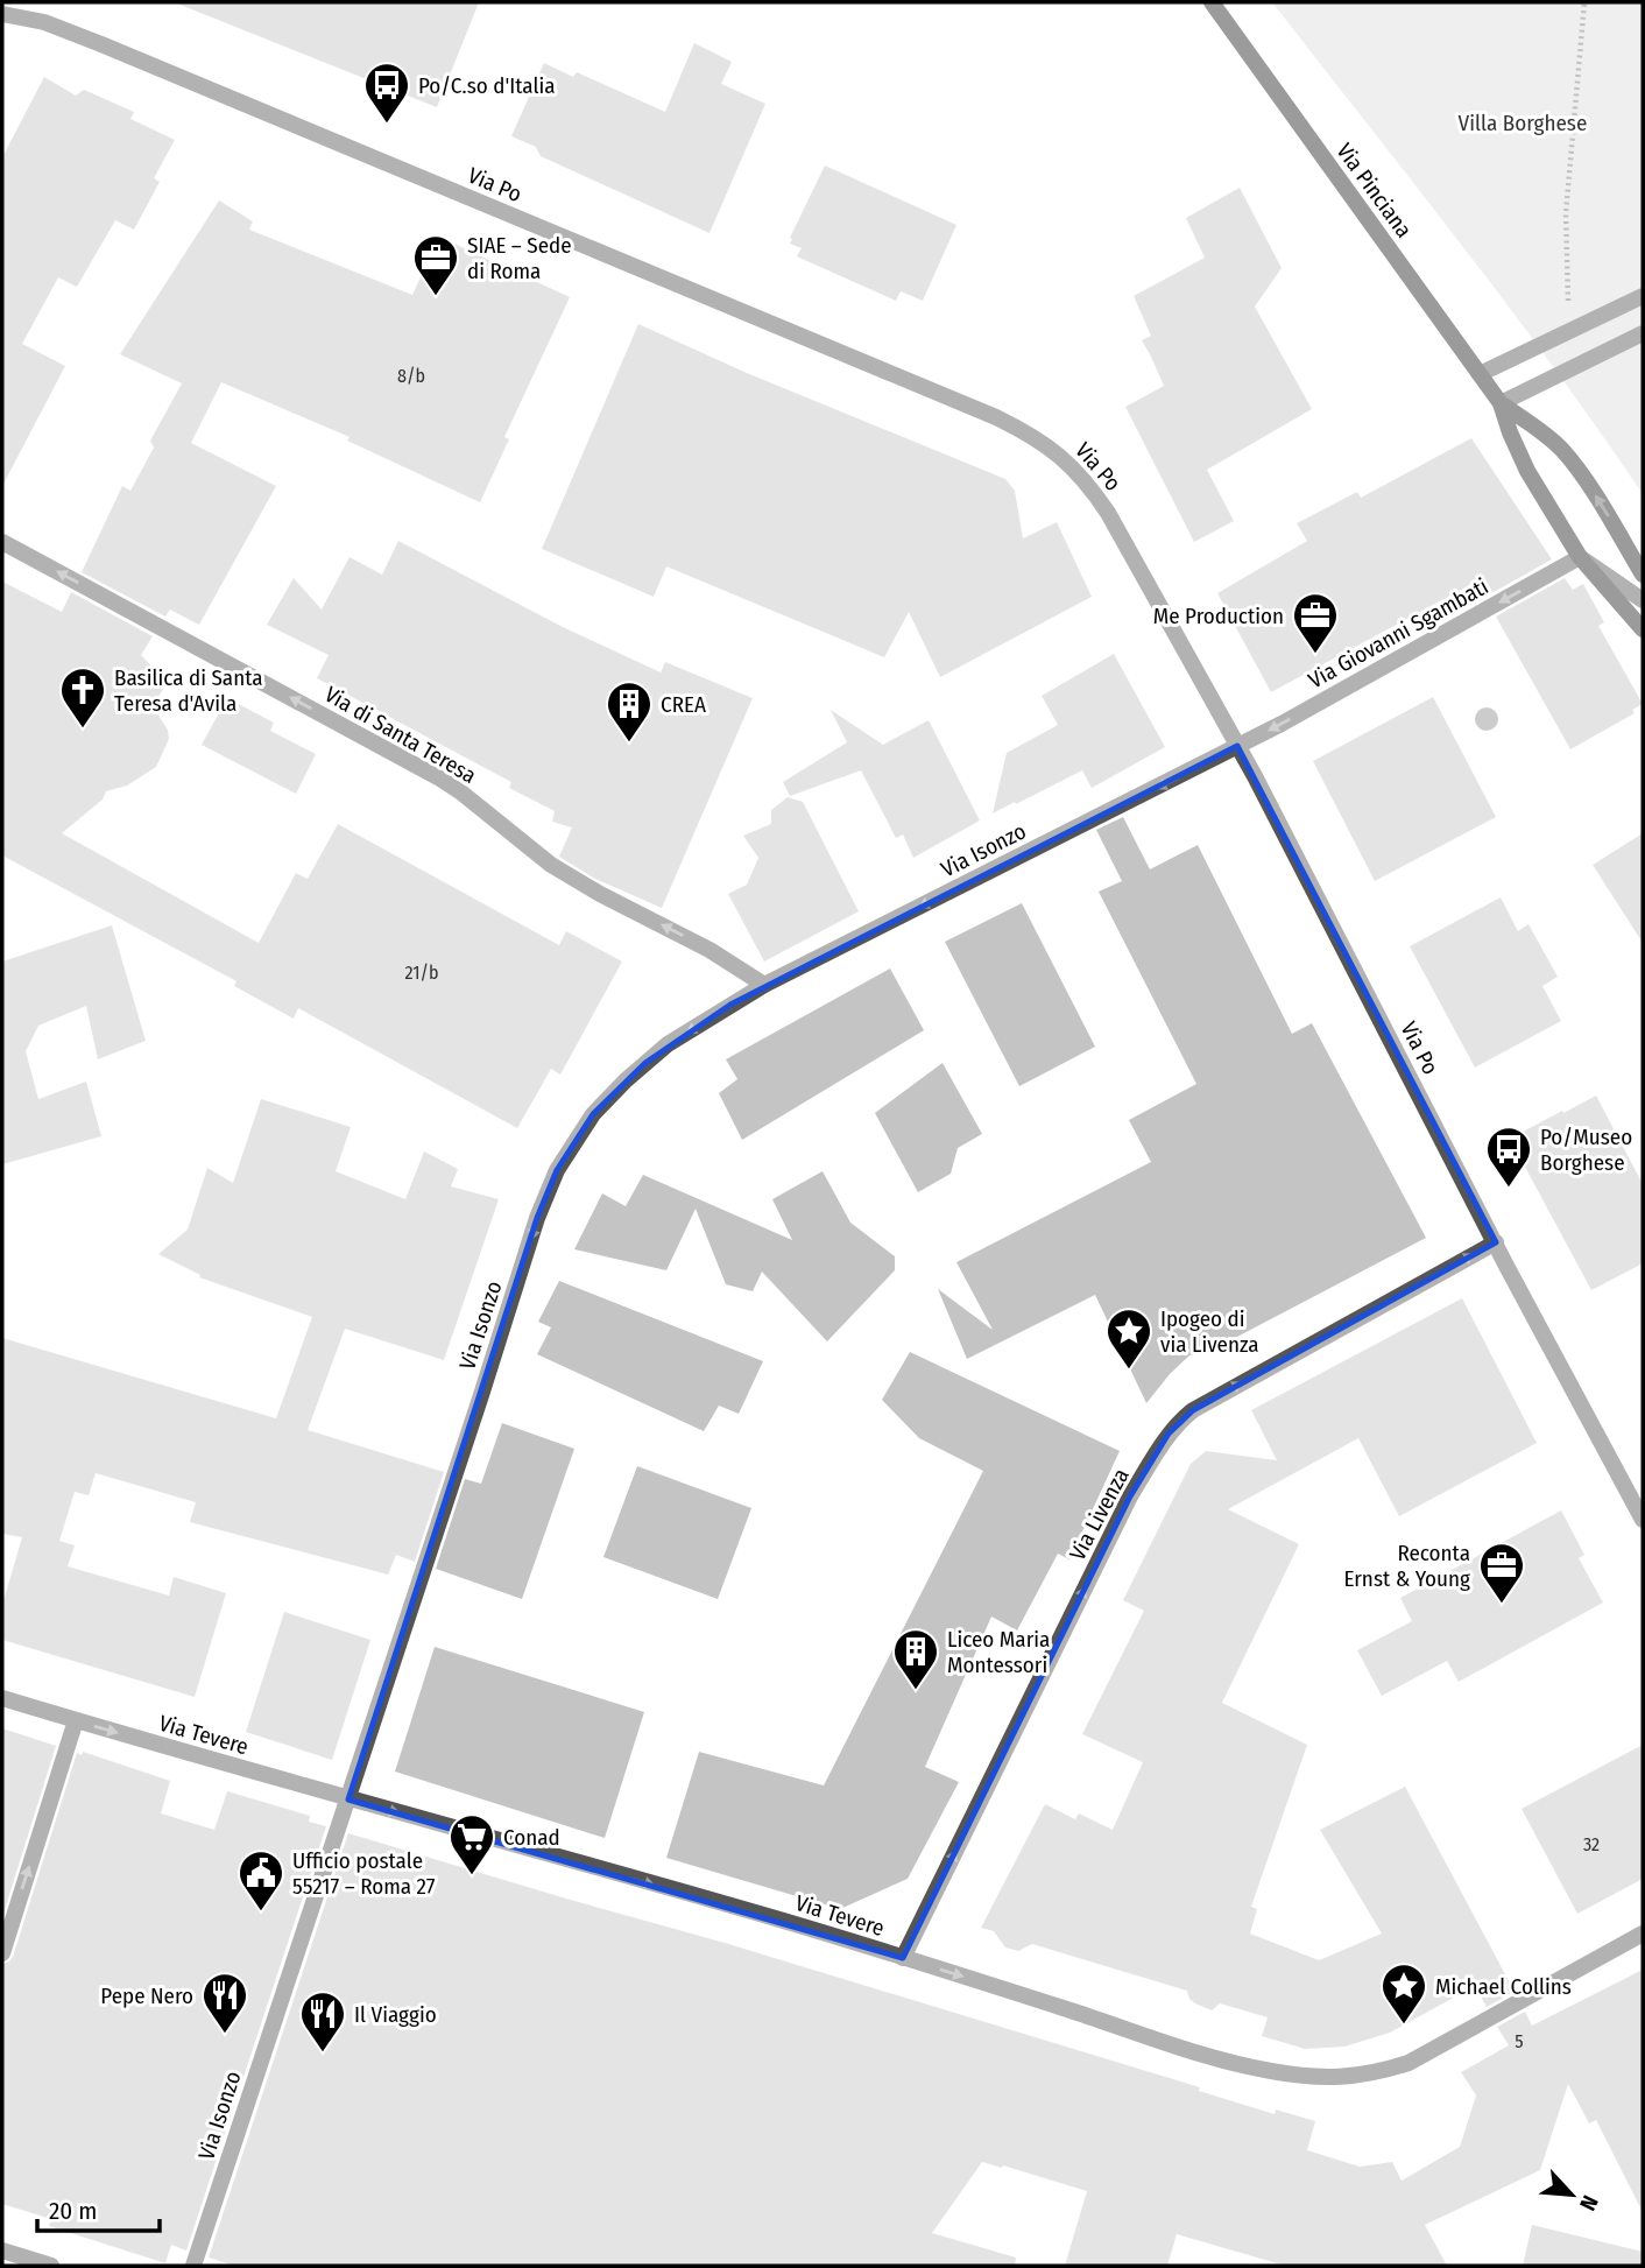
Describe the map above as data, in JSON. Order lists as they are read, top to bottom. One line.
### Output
{"streets":{"main road":["Via Pinciana"],"street":["Via Po","Via Giovanni Sgambati","Via di Santa Teresa","Via Isonzo","Via Livenza","Via Tevere"]},"crossings":[["Via Po","Via Giovanni Sgambati"],["Via Po","Via Isonzo"],["Via Po","Via Livenza"],["Via Pinciana","Via Giovanni Sgambati"],["Via Giovanni Sgambati","Via Isonzo"],["Via di Santa Teresa","Via Isonzo"],["Via Isonzo","Via Tevere"],["Via Livenza","Via Tevere"]],"one_way":["Via Giovanni Sgambati","Via di Santa Teresa","Via Isonzo","Via Livenza","Via Tevere"],"parks":["Villa Borghese"],"places":{"bus stop":["Po/C.so d'Italia","Po/Museo Borghese"],"office":["SIAE – Sede di Roma","Me Production","Reconta Ernst & Young"],"church":["Basilica di Santa Teresa d'Avila"],"building":["CREA","Liceo Maria Montessori"],"place":["Ipogeo di via Livenza","Michael Collins"],"supermarket":["Conad"],"public building":["Ufficio postale 55217 – Roma 27"],"restaurant":["Pepe Nero","Il Viaggio"]},"house_numbers":["8/b","21/b","32","5"],"scale_bar":"20 m","north":"bottom right"}
